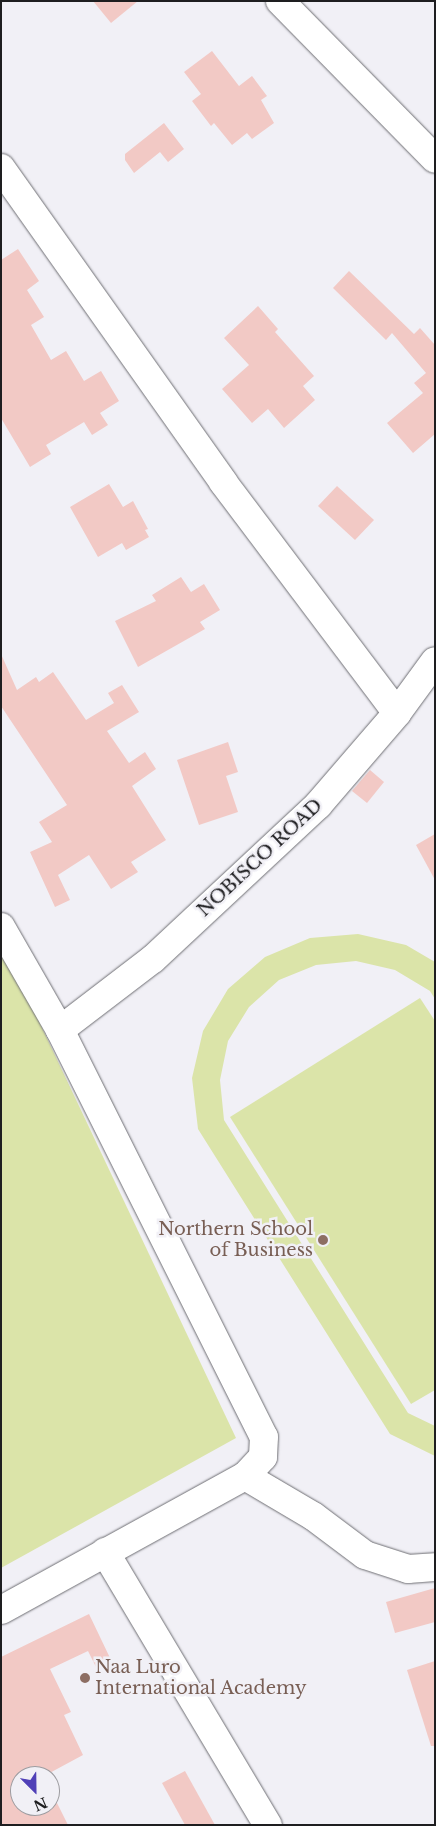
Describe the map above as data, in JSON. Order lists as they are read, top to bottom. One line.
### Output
{"streets":{"street":["NOBISCO ROAD"]},"places":["Northern School of Business","Naa Luro International Academy"],"north":"bottom right"}
